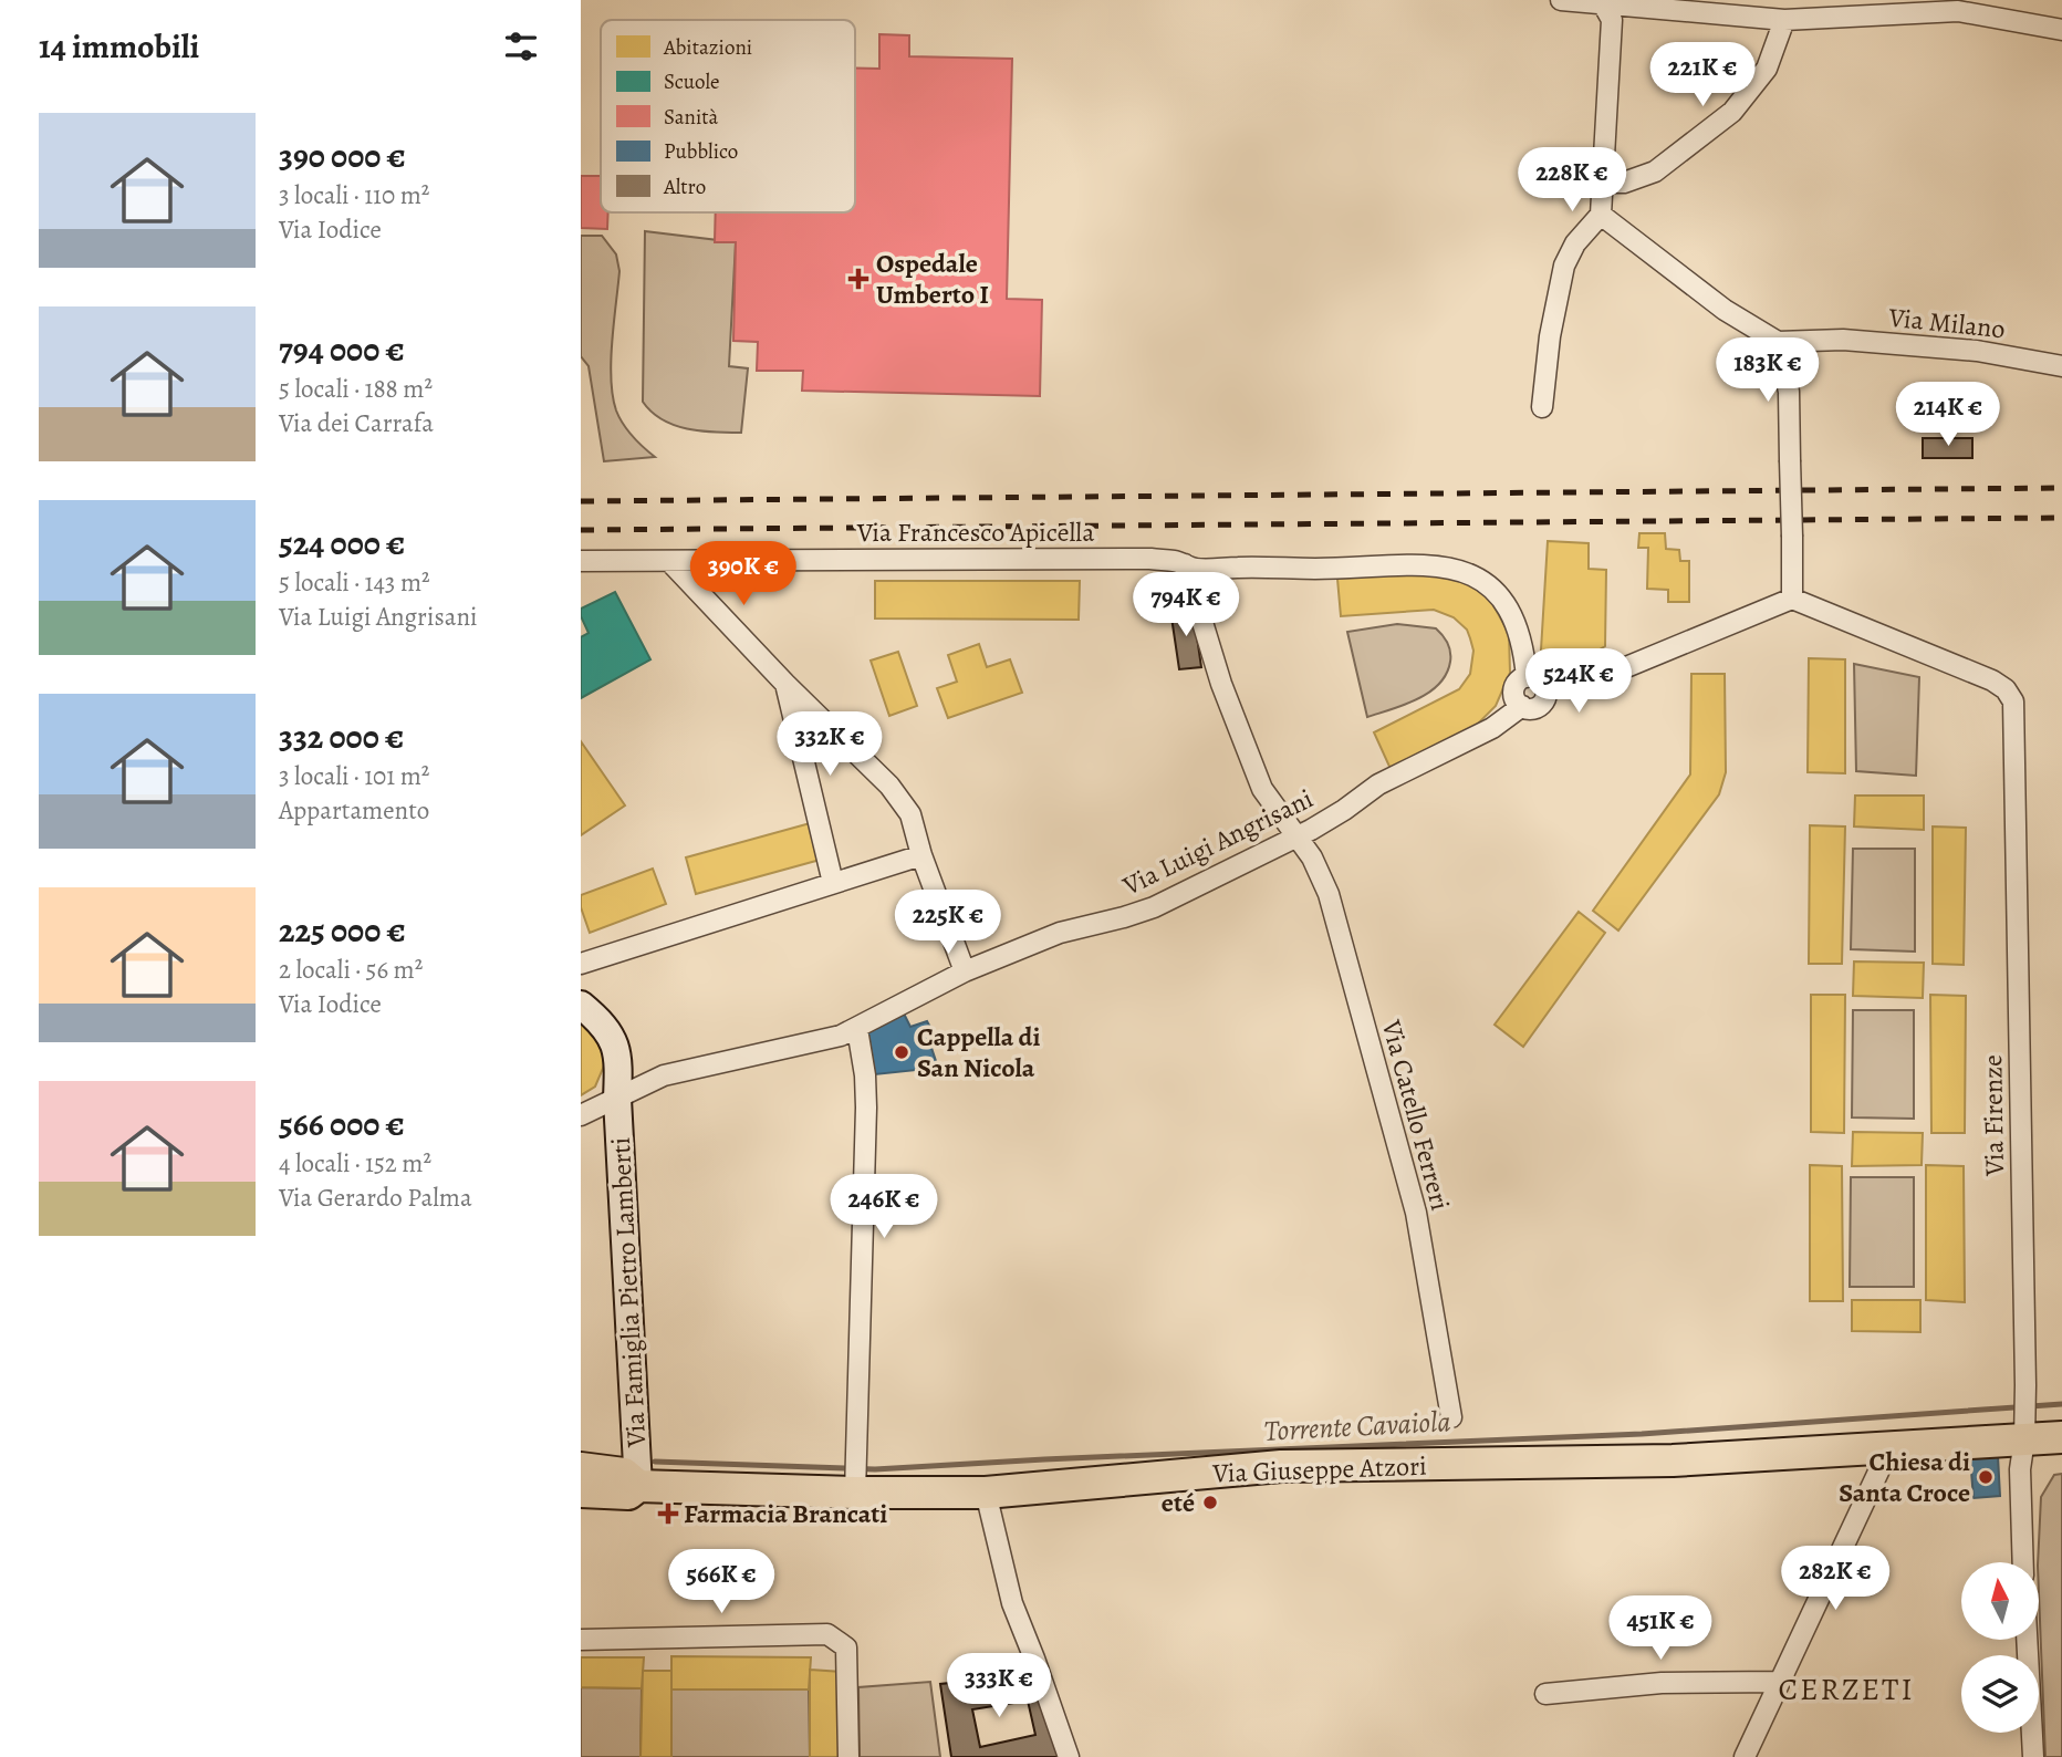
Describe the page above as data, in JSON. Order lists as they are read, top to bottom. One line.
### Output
{"streets":{"main road":["Via Famiglia Pietro Lamberti","Via Giuseppe Atzori"],"street":["Via Milano","Via Francesco Apicella","Via Luigi Angrisani","Via Catello Ferreri","Via Firenze"]},"crossings":[["Via Francesco Apicella","Via Luigi Angrisani"],["Via Francesco Apicella","Via Catello Ferreri"],["Via Luigi Angrisani","Via Catello Ferreri"],["Via Luigi Angrisani","Via Famiglia Pietro Lamberti"],["Via Firenze","Via Giuseppe Atzori"],["Via Famiglia Pietro Lamberti","Via Giuseppe Atzori"]],"districts":["CERZETI"],"water":["Torrente Cavaiola"],"places":{"health":["Ospedale Umberto I","Farmacia Brancati"],"other":["Cappella di San Nicola","Chiesa di Santa Croce","eté"]},"legend":["Abitazioni","Scuole","Sanità","Pubblico","Altro"],"north":"top","page":{"heading":"14 immobili","price":["221K €","228K €","183K €","214K €","390K €","794K €","524K €","332K €","225K €","246K €","282K €","566K €","451K €","333K €"],"list":[{"name":"390 000 €","note":"3 locali · 110 m² · Via Iodice"},{"name":"794 000 €","note":"5 locali · 188 m² · Via dei Carrafa"},{"name":"524 000 €","note":"5 locali · 143 m² · Via Luigi Angrisani"},{"name":"332 000 €","note":"3 locali · 101 m² · Appartamento"},{"name":"225 000 €","note":"2 locali · 56 m² · Via Iodice"},{"name":"566 000 €","note":"4 locali · 152 m² · Via Gerardo Palma"}]}}
